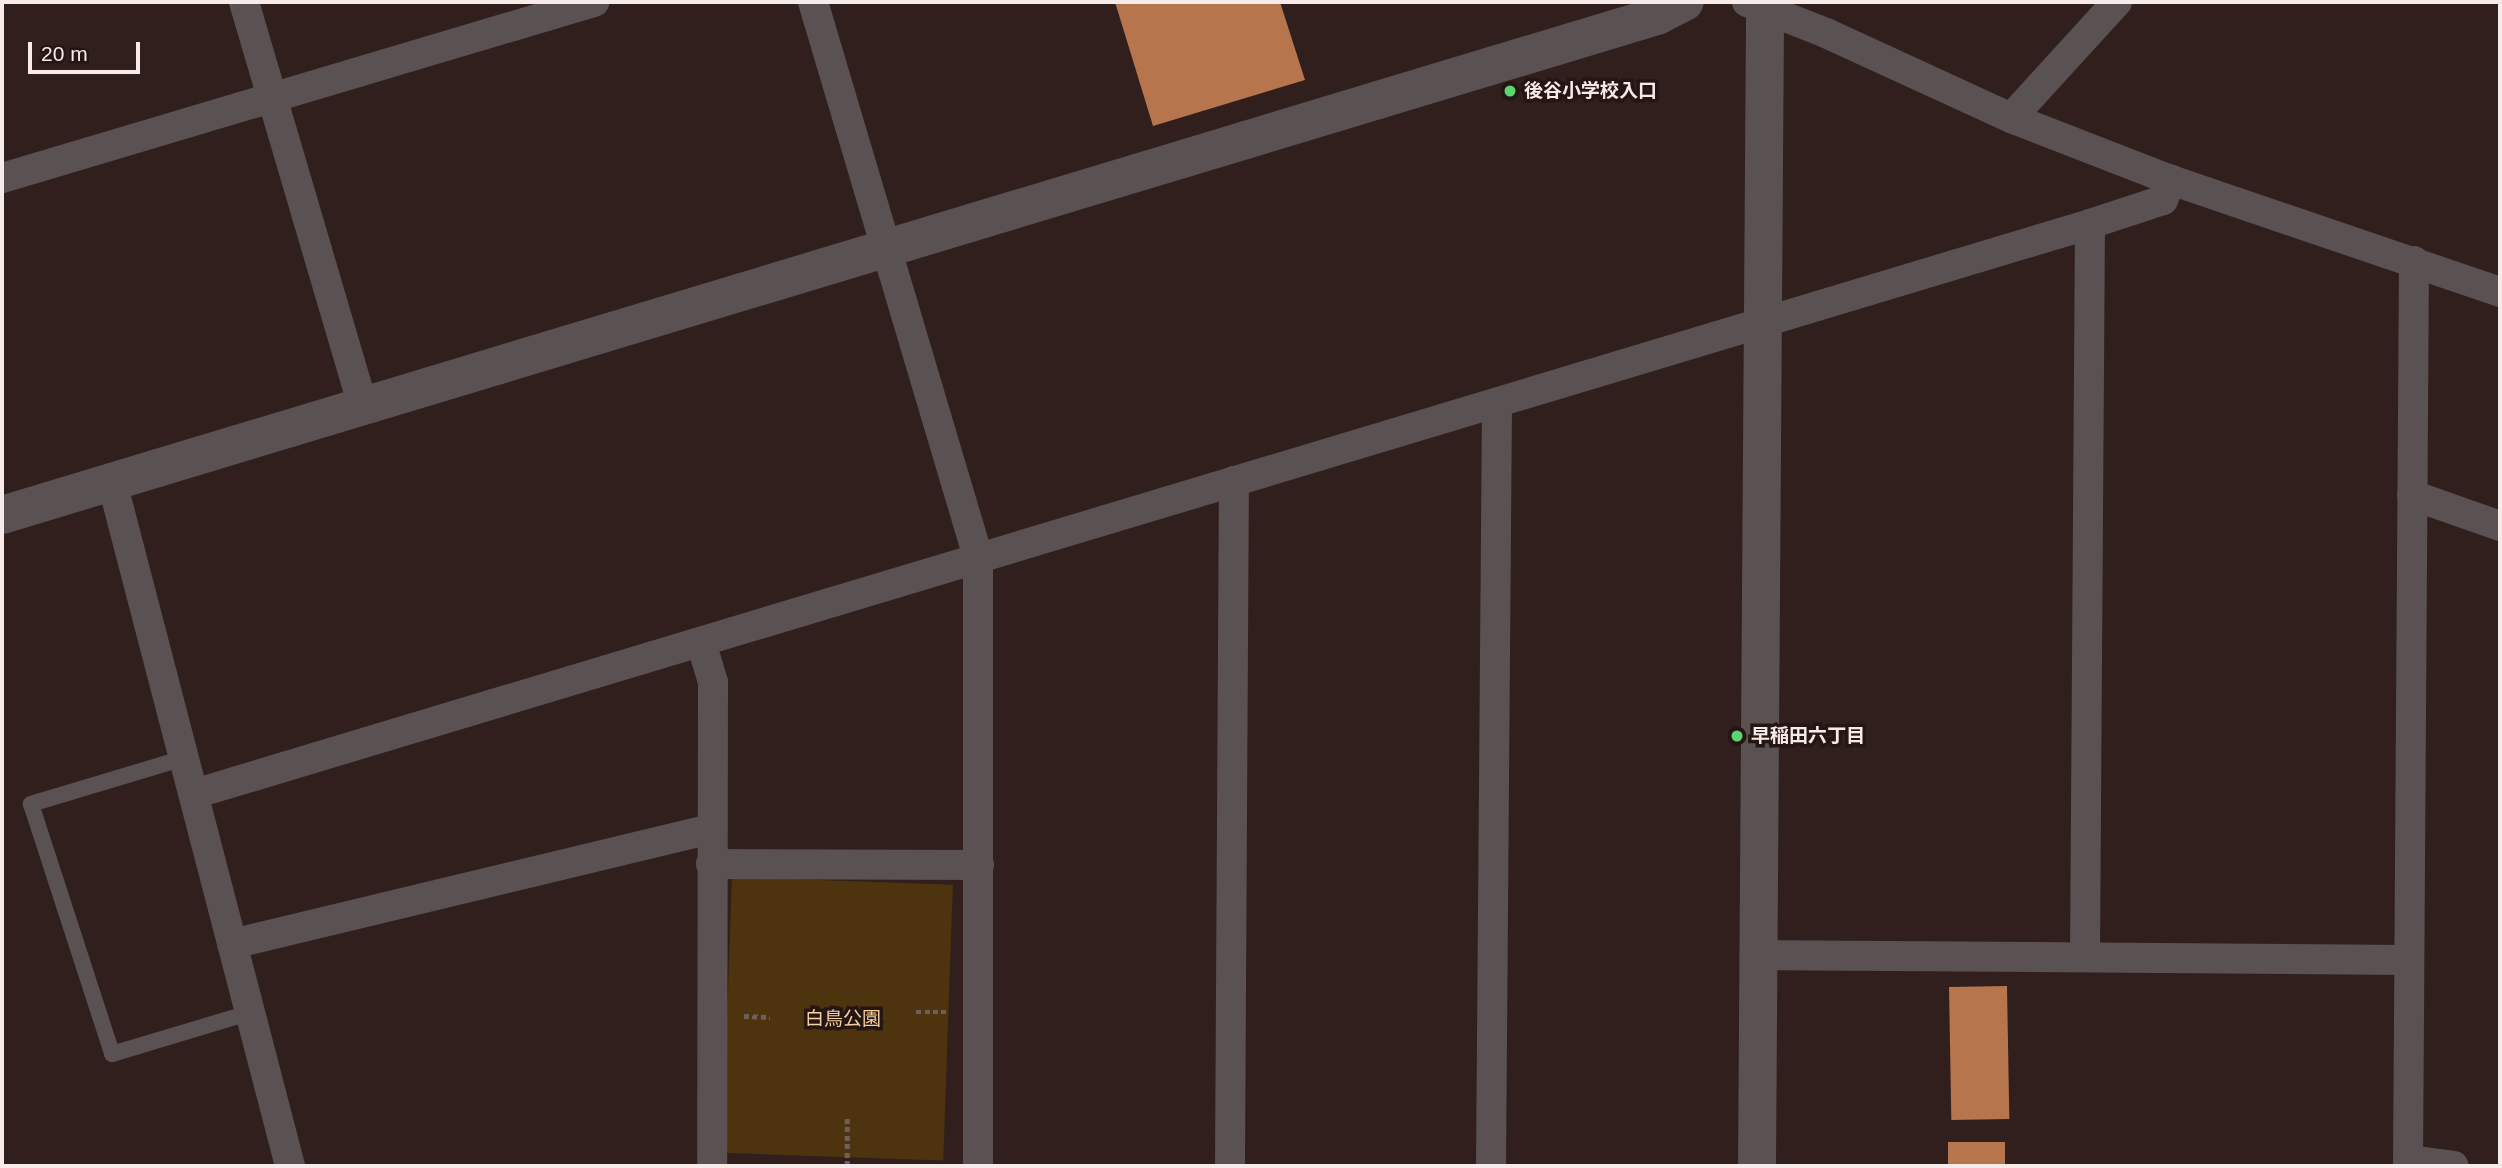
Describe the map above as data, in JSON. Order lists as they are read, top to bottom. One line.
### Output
{"parks":["白鳥公園"],"places":["後谷小学校入口","早稲田六丁目"],"scale_bar":"20 m"}
